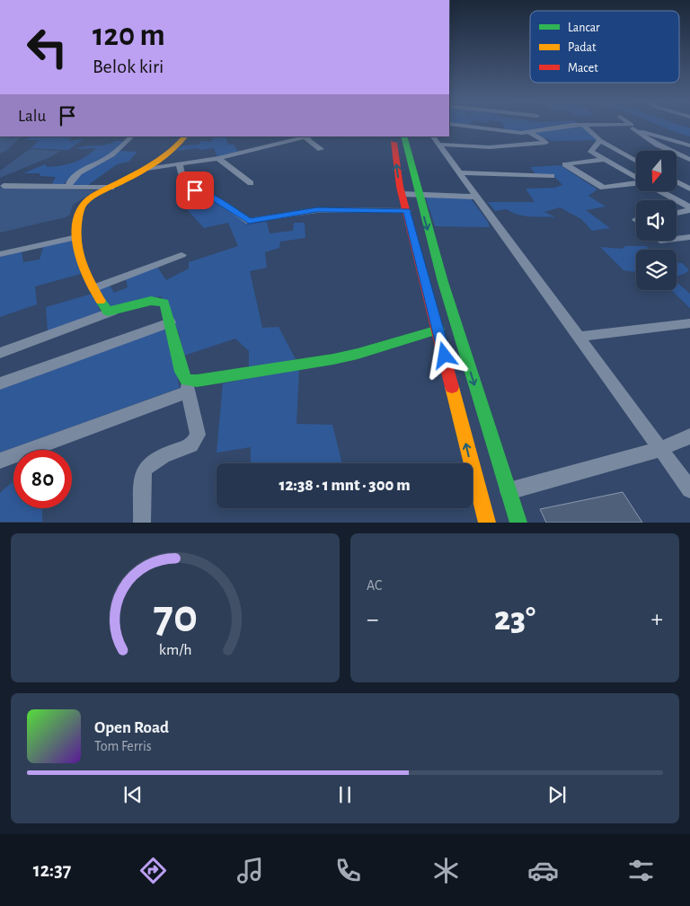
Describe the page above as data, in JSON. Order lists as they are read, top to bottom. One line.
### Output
{"legend":["Lancar","Padat","Macet"],"north":"bottom","page":{"turn":["120 m","Belok kiri"],"then":"Lalu","limit":"80","trip":"12:38 · 1 mnt · 300 m","tile":"AC","heat":["−","23°","+"],"song":["Open Road","Tom Ferris"],"tabs":"12:37","gauge":["70","km/h"]}}
